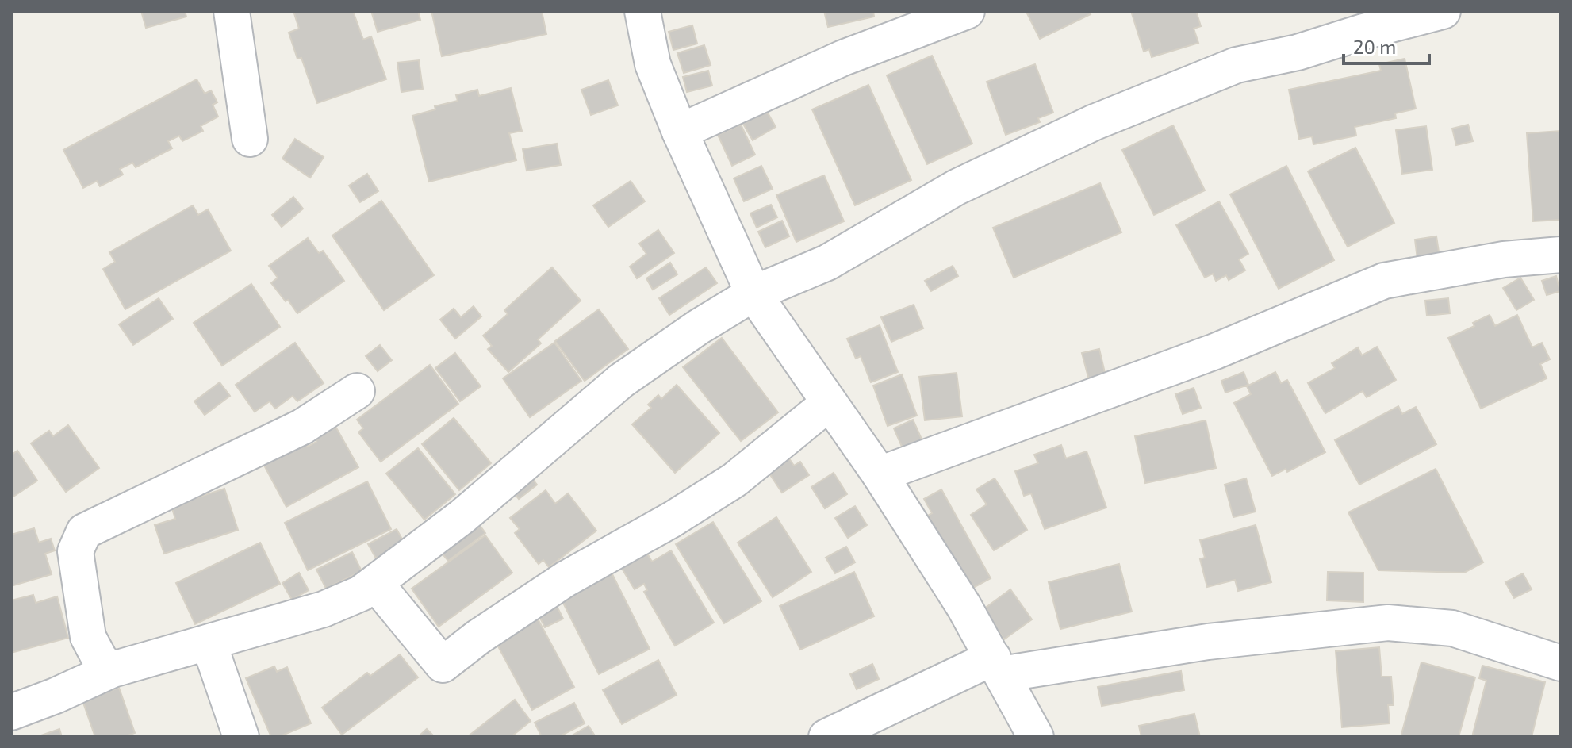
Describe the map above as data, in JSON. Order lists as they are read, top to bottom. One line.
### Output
{"scale_bar":"20 m"}
